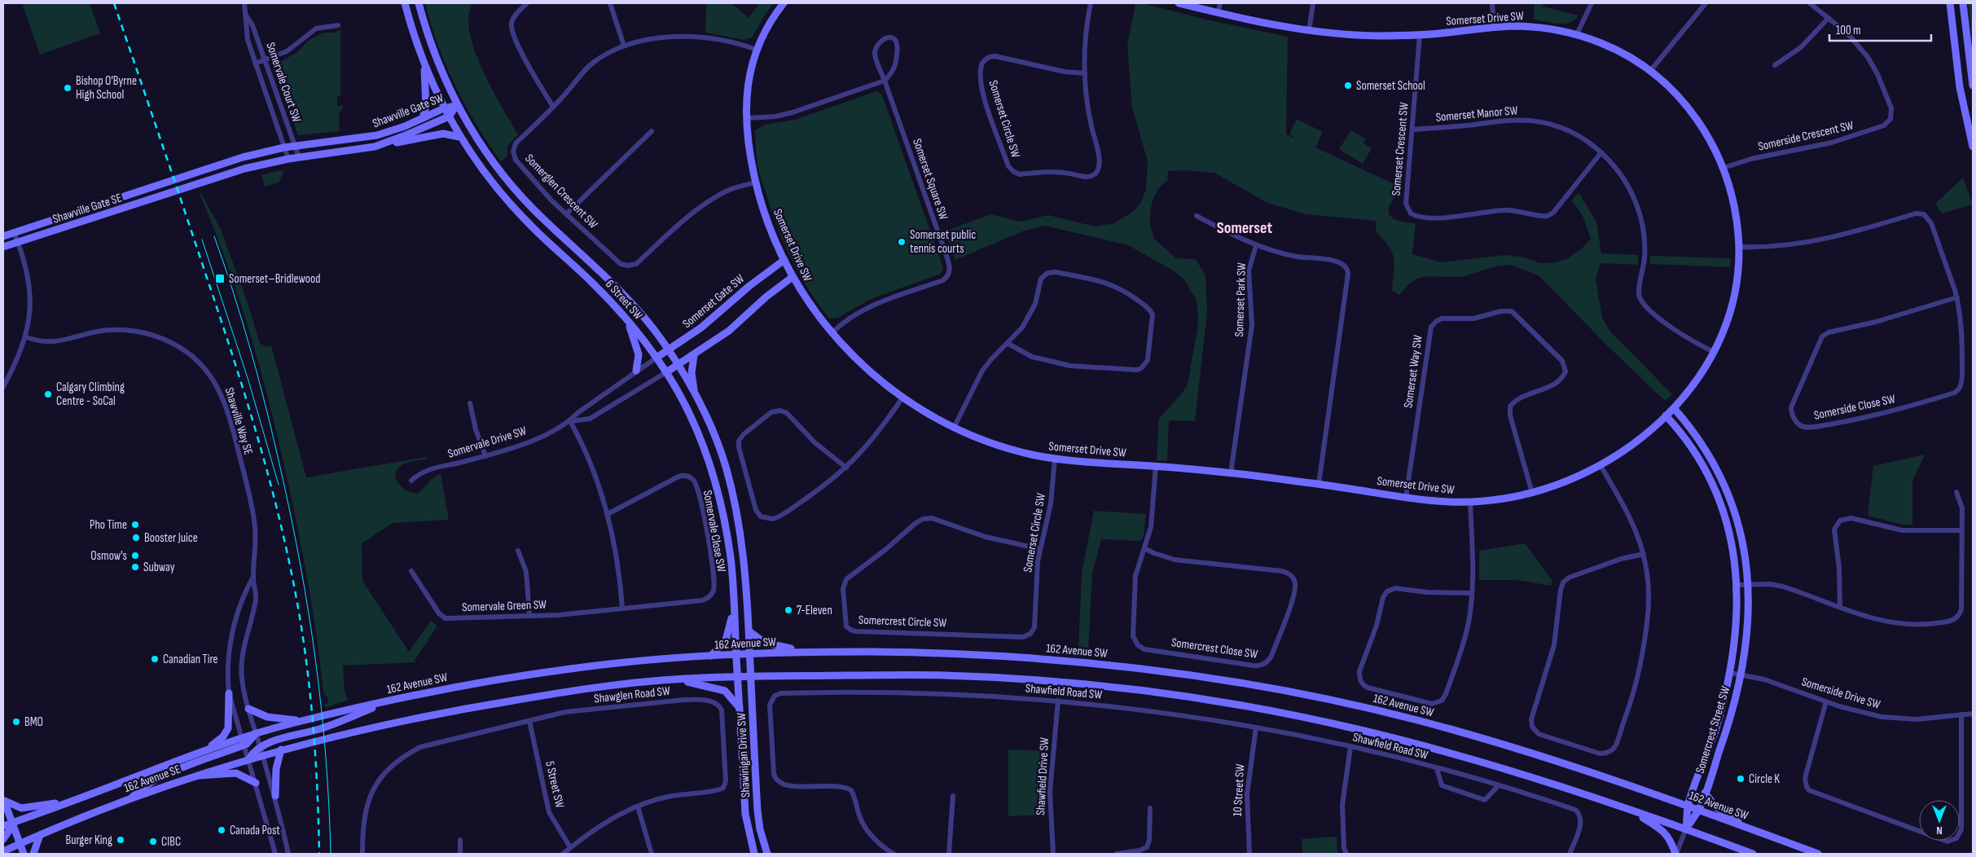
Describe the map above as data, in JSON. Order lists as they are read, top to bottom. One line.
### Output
{"streets":{"main road":["Somerset Drive SW","Shawville Gate SW","Shawville Gate SE","6 Street SW","Somerset Gate SW","162 Avenue SW","Somercrest Street SW","Shawinigan Drive SW","162 Avenue SE"],"street":["Somervale Court SW","Somerset Manor SW","Somerset Circle SW","Somerside Crescent SW","Somerset Crescent SW","Somerset Square SW","Somerglen Crescent SW","Somerset Park SW","Somerset Way SW","Somerside Close SW","Shawville Way SE","Somervale Drive SW","Somervale Close SW","Somervale Green SW","Somercrest Circle SW","Somercrest Close SW","Shawfield Road SW","Somerside Drive SW","Shawglen Road SW","Shawfield Drive SW","5 Street SW","10 Street SW"]},"crossings":[["Somerset Drive SW","Somerset Manor SW"],["Somerset Drive SW","Somerset Circle SW"],["Somerset Drive SW","Somerside Crescent SW"],["Somerset Drive SW","Somerset Crescent SW"],["Somerset Drive SW","Somerset Square SW"],["Somerset Drive SW","Somerglen Crescent SW"],["Somerset Drive SW","Somerset Park SW"],["Somerset Drive SW","Somerset Gate SW"],["Somerset Drive SW","Somerset Way SW"],["Somerset Drive SW","Somerside Close SW"],["Somerset Drive SW","Somercrest Close SW"],["Somerset Drive SW","Somercrest Street SW"],["Somervale Court SW","Shawville Gate SW"],["Shawville Gate SW","Shawville Gate SE"],["Shawville Gate SW","6 Street SW"],["Somerset Manor SW","Somerset Crescent SW"],["Somerset Circle SW","Somercrest Circle SW"],["6 Street SW","Somerset Gate SW"],["6 Street SW","Somervale Drive SW"],["6 Street SW","162 Avenue SW"],["6 Street SW","Shawinigan Drive SW"],["Somerset Gate SW","Somervale Drive SW"],["Shawville Way SE","162 Avenue SE"],["Somervale Close SW","Somervale Green SW"],["162 Avenue SW","Somercrest Street SW"],["162 Avenue SW","Shawinigan Drive SW"],["Shawfield Road SW","Shawfield Drive SW"],["Shawfield Road SW","10 Street SW"],["Somerside Drive SW","Somercrest Street SW"],["Shawglen Road SW","5 Street SW"]],"districts":["Somerset"],"places":{"other":["Somerset School","Bishop O'Byrne High School","Somerset public tennis courts","Calgary Climbing Centre - SoCal","Pho Time","Booster Juice","Osmow's","Subway","7-Eleven","Canadian Tire","BMO","Circle K","Canada Post","Burger King","CIBC"],"transit":["Somerset–Bridlewood"]},"scale_bar":"100 m","north":"bottom"}
